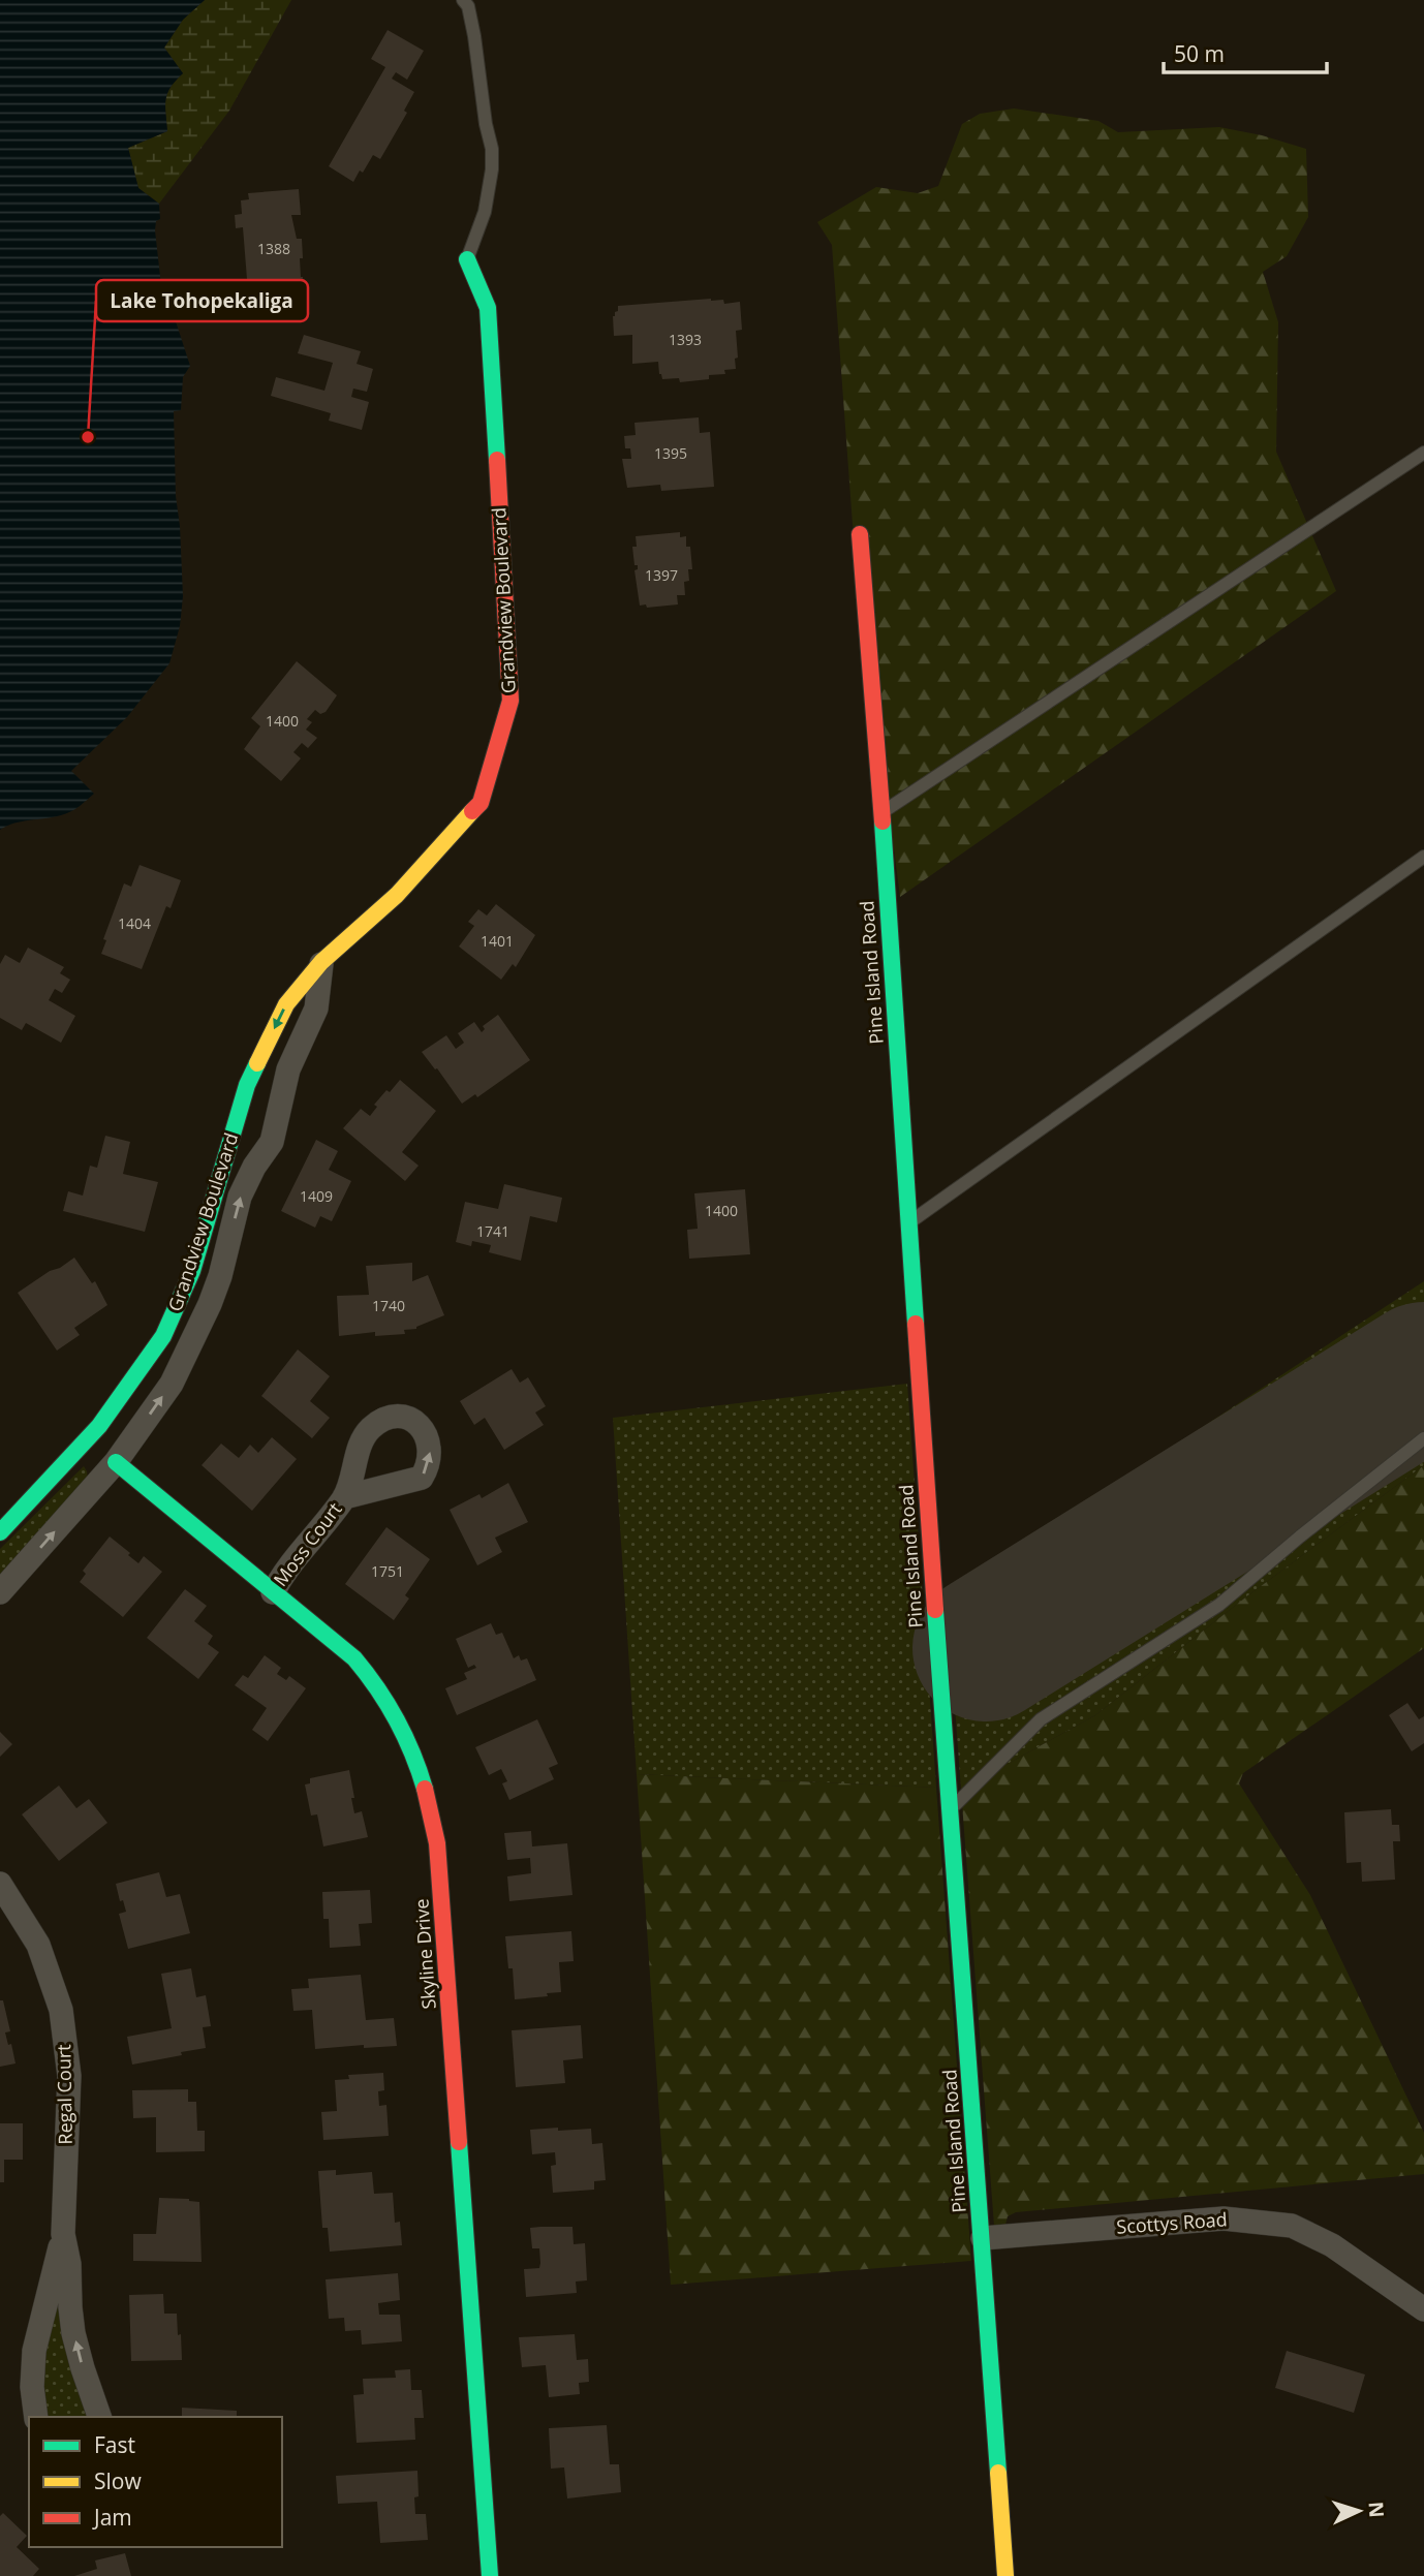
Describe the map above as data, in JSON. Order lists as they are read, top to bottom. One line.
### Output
{"streets":{"street":["Grandview Boulevard","Pine Island Road","Moss Court","Skyline Drive","Regal Court","Scottys Road"]},"crossings":[["Grandview Boulevard","Skyline Drive"],["Pine Island Road","Scottys Road"],["Moss Court","Skyline Drive"]],"places":["Lake Tohopekaliga"],"house_numbers":["1388","1393","1395","1397","1400","1404","1401","1409","1400","1741","1740","1751"],"legend":["Fast","Slow","Jam"],"scale_bar":"50 m","north":"right"}
